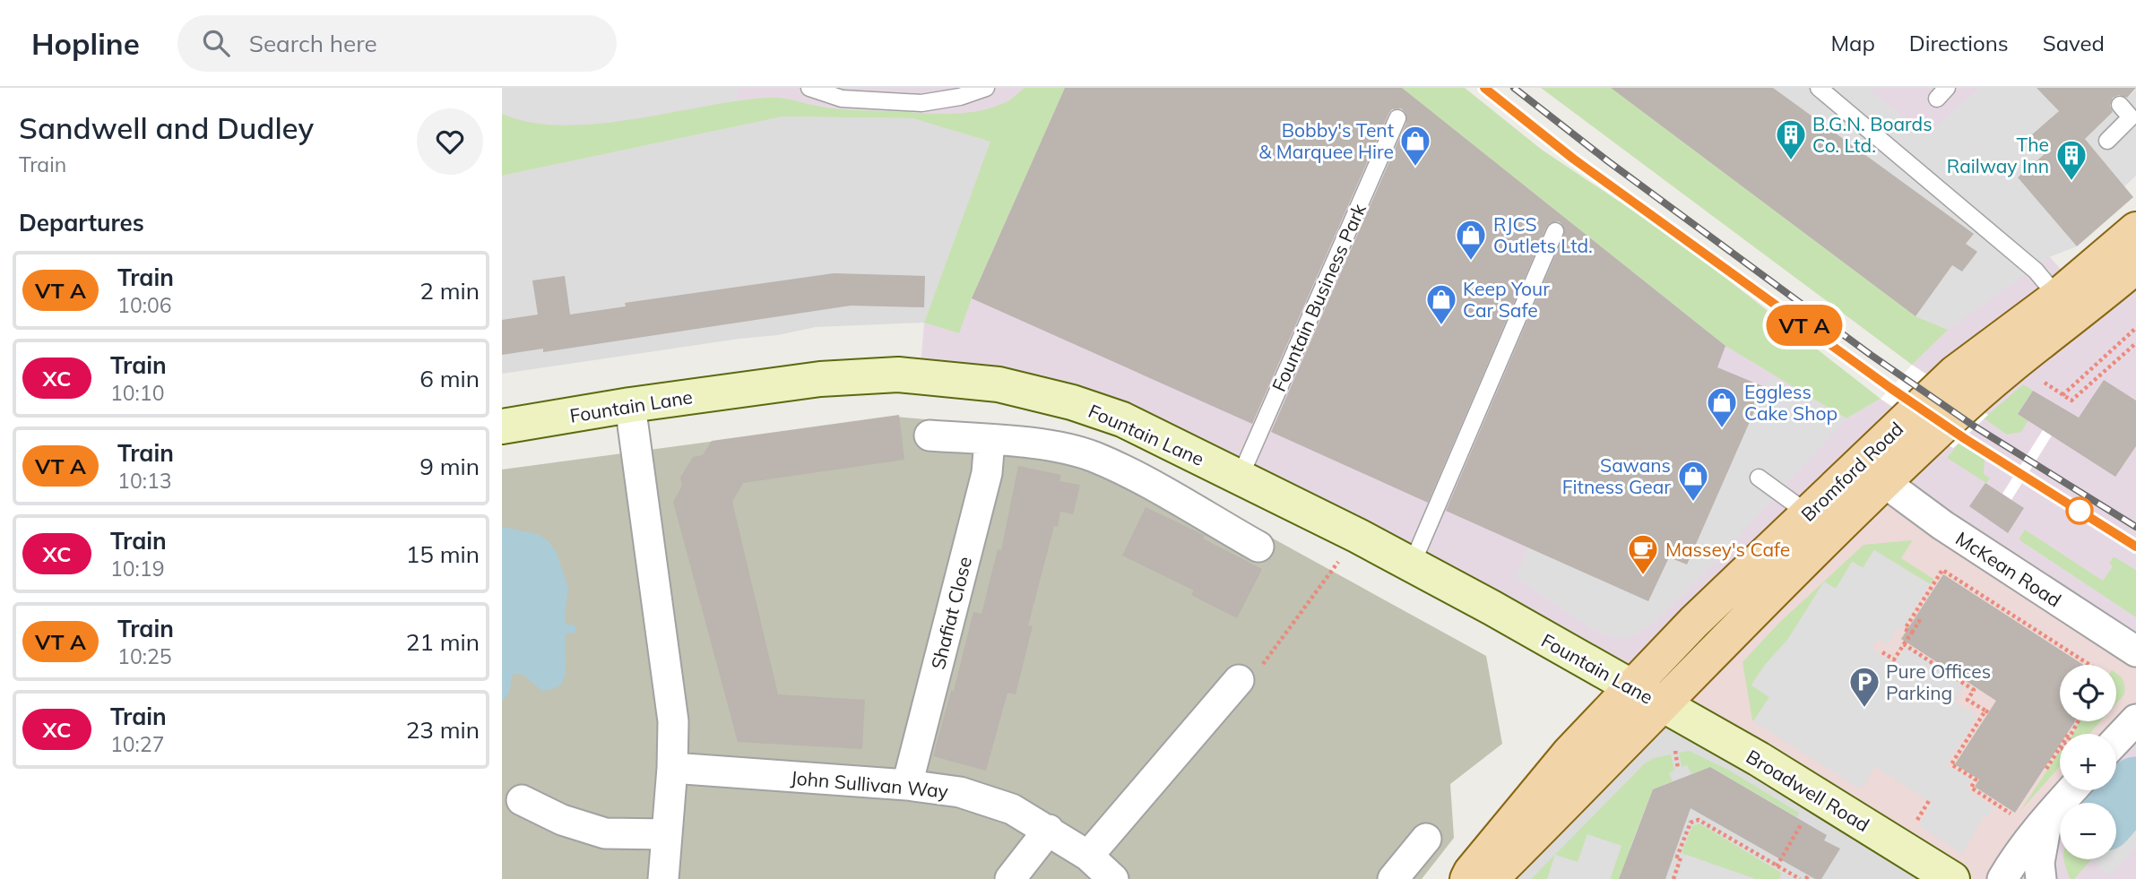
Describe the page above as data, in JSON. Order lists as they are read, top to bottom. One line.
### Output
{"streets":{"main road":["Fountain Lane","Bromford Road","Broadwell Road"],"street":["McKean Road","Shafiat Close","John Sullivan Way"],"lane":["Fountain Business Park"]},"crossings":[["Fountain Business Park","Fountain Lane"],["Fountain Lane","Bromford Road"],["Fountain Lane","Broadwell Road"],["Bromford Road","McKean Road"],["Bromford Road","Broadwell Road"],["Shafiat Close","John Sullivan Way"]],"places":{"building":["B.G.N. Boards Co. Ltd.","The Railway Inn"],"shop":["Bobby's Tent & Marquee Hire","RJCS Outlets Ltd.","Keep Your Car Safe","Eggless Cake Shop","Sawans Fitness Gear"],"cafe":["Massey's Cafe"],"parking":["Pure Offices Parking"]},"page":{"header":"Hopline","search":"Search here","nav":["Map","Directions","Saved"],"heading":[["Sandwell and Dudley","Train"],"Departures"],"on_map":"VT A","list":[{"mark":"VT A","name":"Train","note":"10:06","value":"2 min"},{"mark":"XC","name":"Train","note":"10:10","value":"6 min"},{"mark":"VT A","name":"Train","note":"10:13","value":"9 min"},{"mark":"XC","name":"Train","note":"10:19","value":"15 min"},{"mark":"VT A","name":"Train","note":"10:25","value":"21 min"},{"mark":"XC","name":"Train","note":"10:27","value":"23 min"}],"map_buttons":["+","−"]}}
